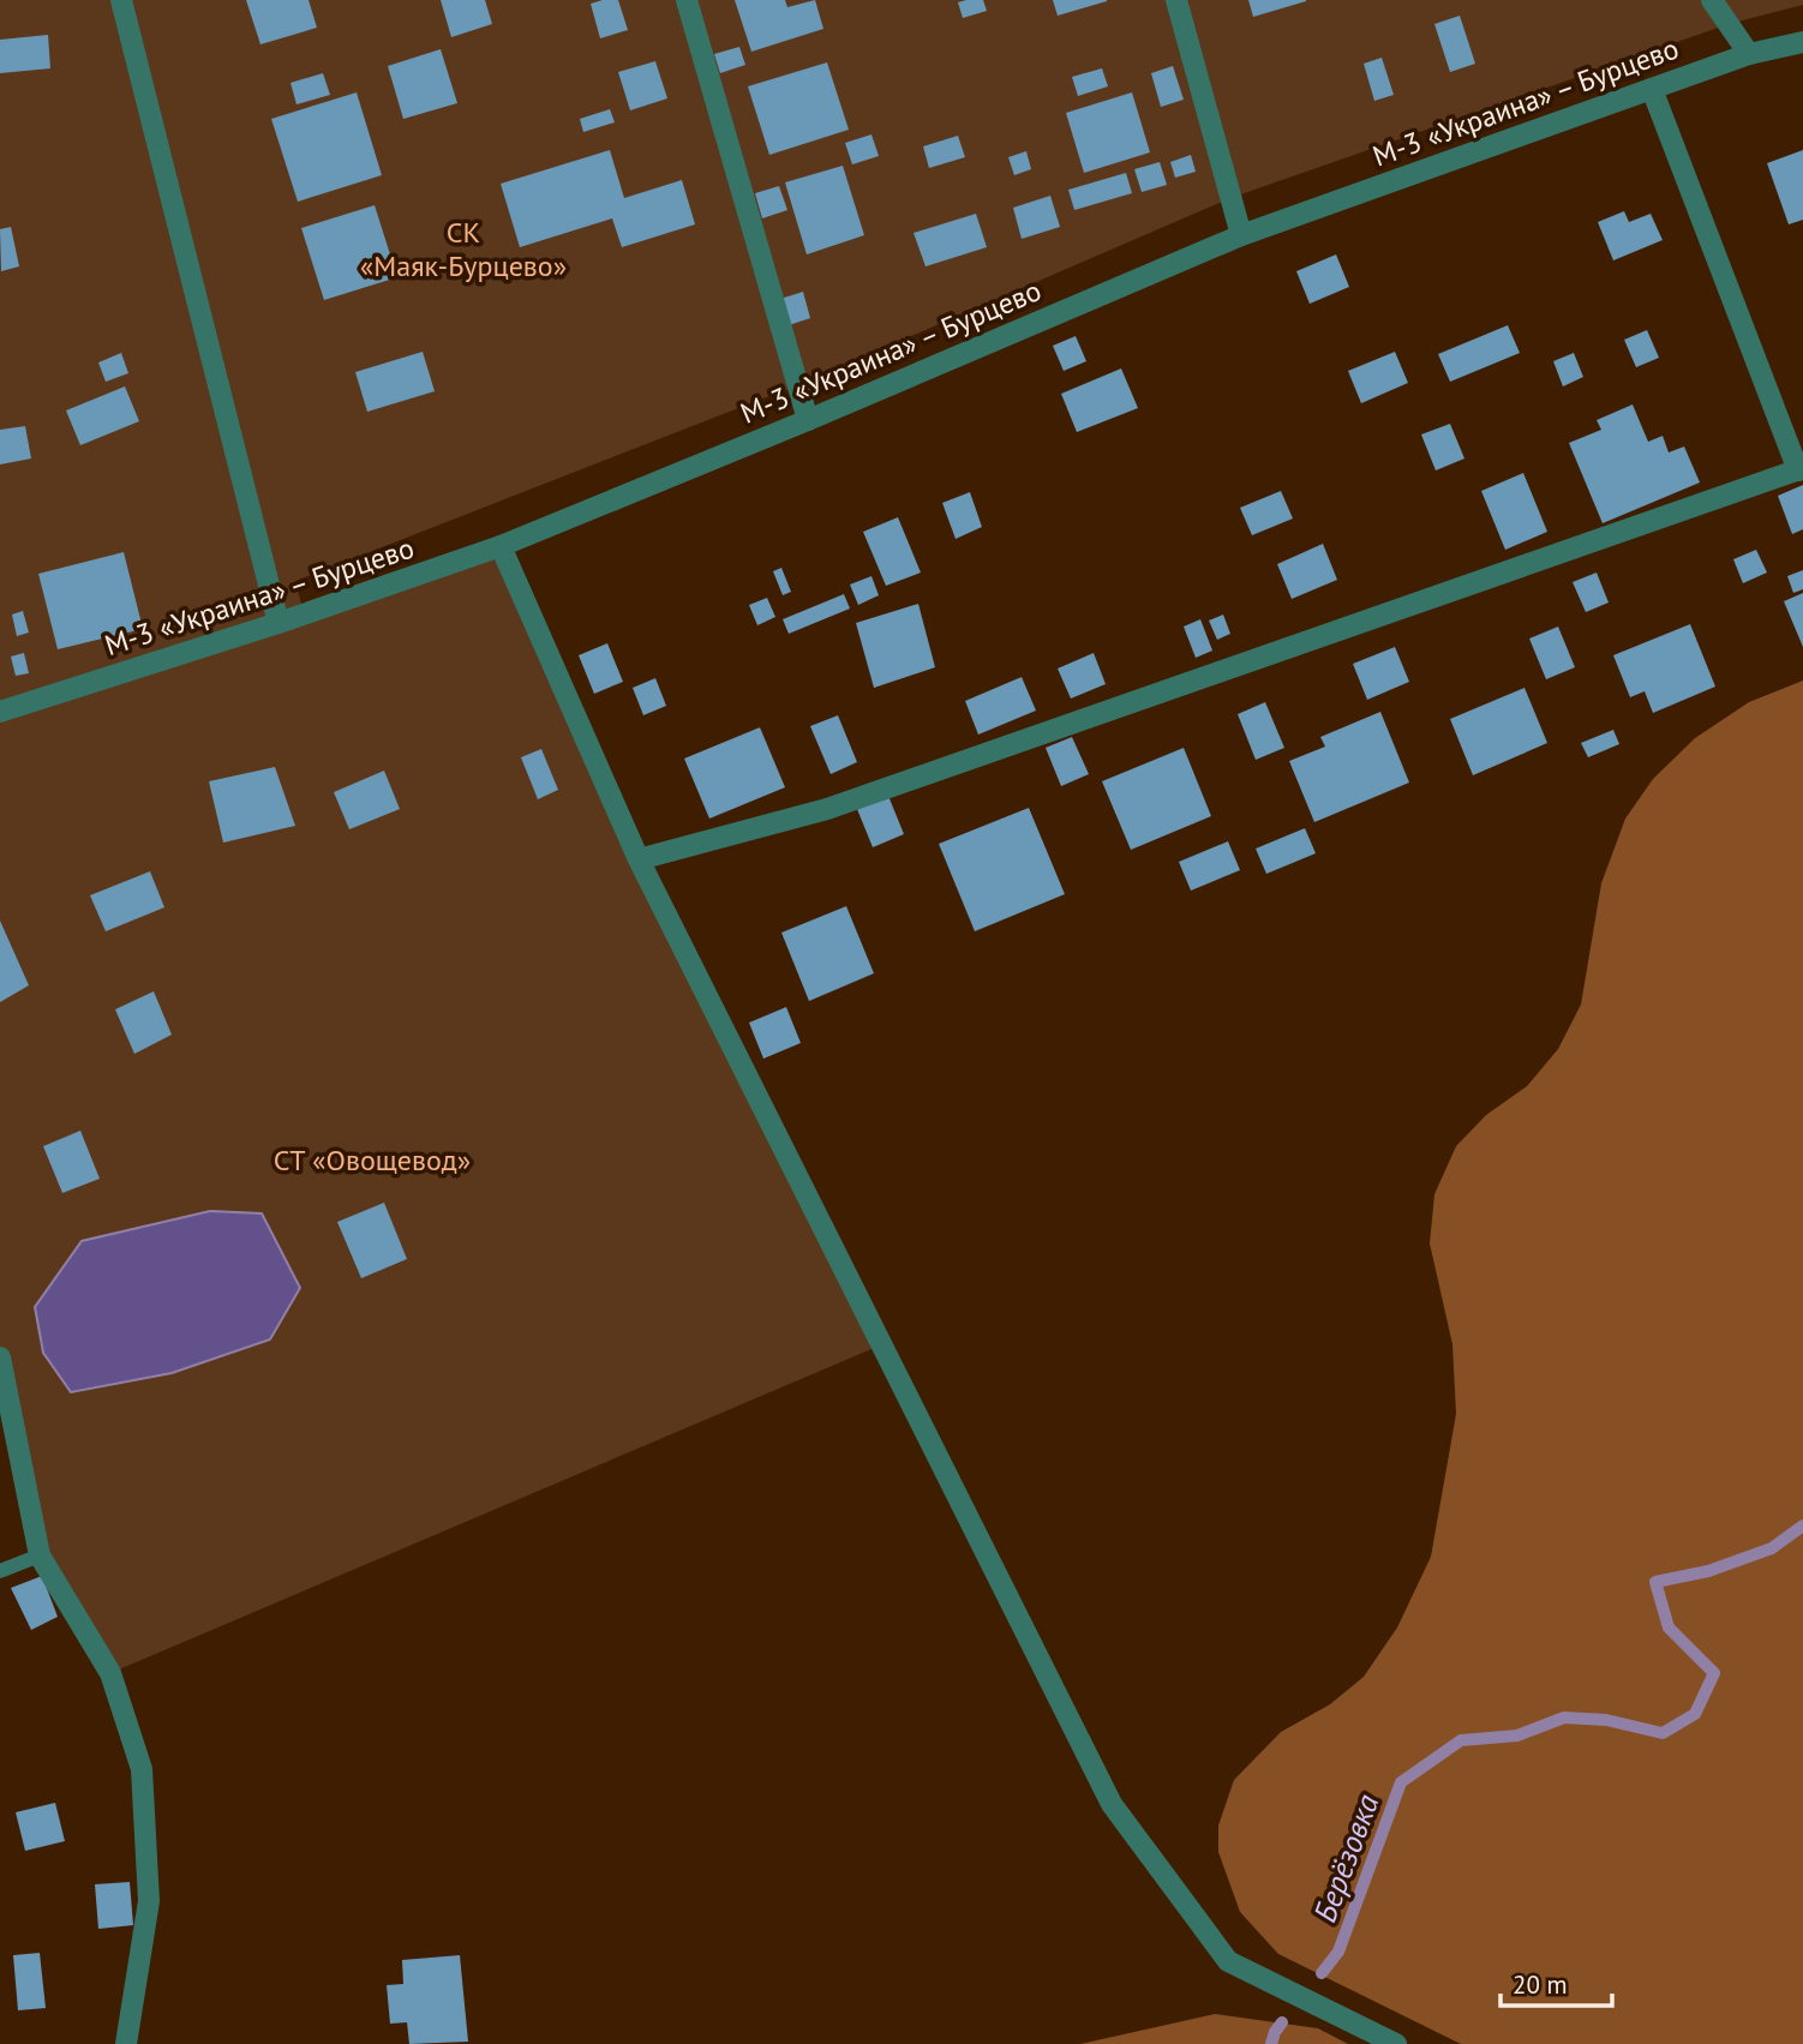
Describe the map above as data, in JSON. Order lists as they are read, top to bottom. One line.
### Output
{"streets":{"street":["М-3 «Украина» – Бурцево"]},"water":["Берёзовка"],"parks":["СК «Маяк-Бурцево»","СТ «Овощевод»"],"scale_bar":"20 m"}
